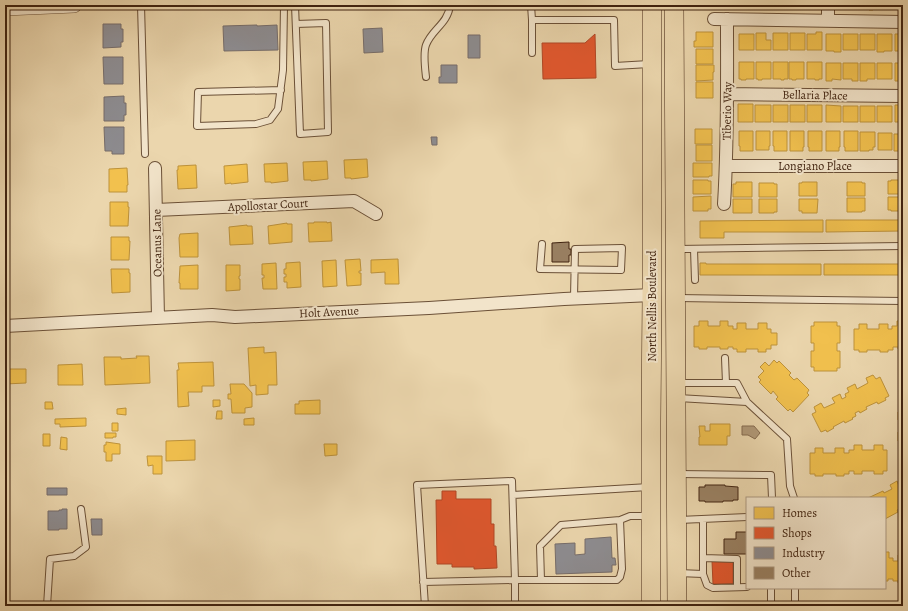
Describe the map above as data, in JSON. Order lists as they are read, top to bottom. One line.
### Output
{"streets":{"main road":["North Nellis Boulevard"],"street":["Bellaria Place","Tiberio Way","Longiano Place","Apollostar Court","Oceanus Lane","Holt Avenue"]},"crossings":[["Bellaria Place","Tiberio Way"],["Tiberio Way","Longiano Place"],["Apollostar Court","Oceanus Lane"],["Oceanus Lane","Holt Avenue"],["North Nellis Boulevard","Holt Avenue"]],"legend":["Homes","Shops","Industry","Other"]}
